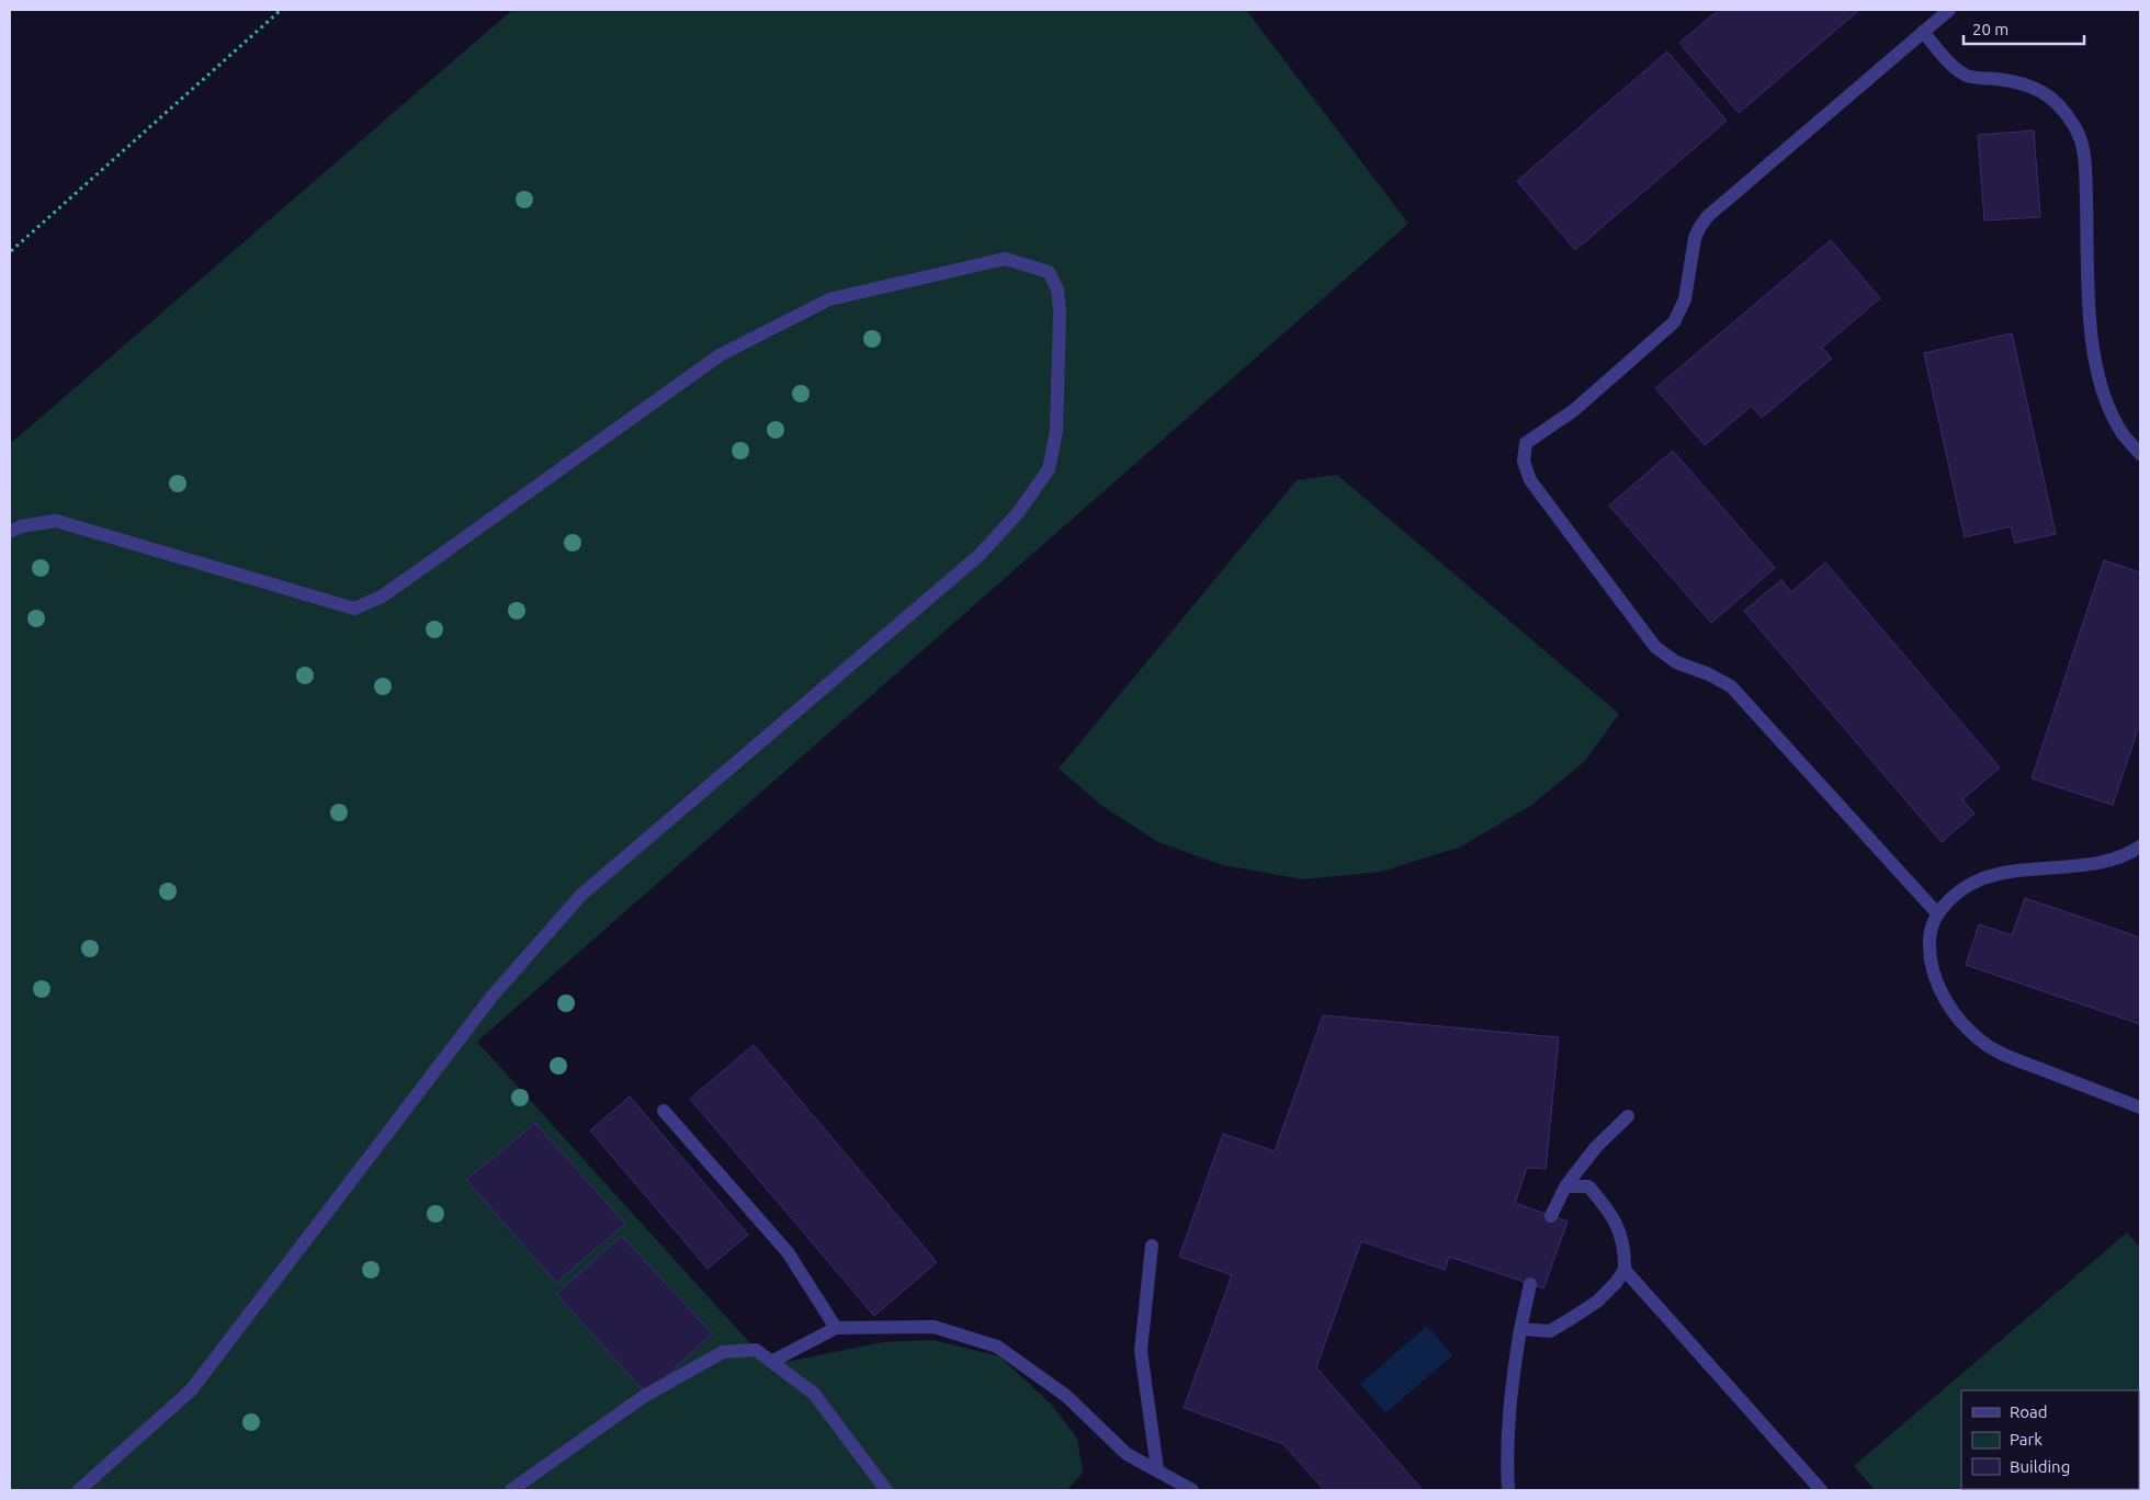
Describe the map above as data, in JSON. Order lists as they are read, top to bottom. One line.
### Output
{"legend":["Road","Park","Building"],"scale_bar":"20 m"}
